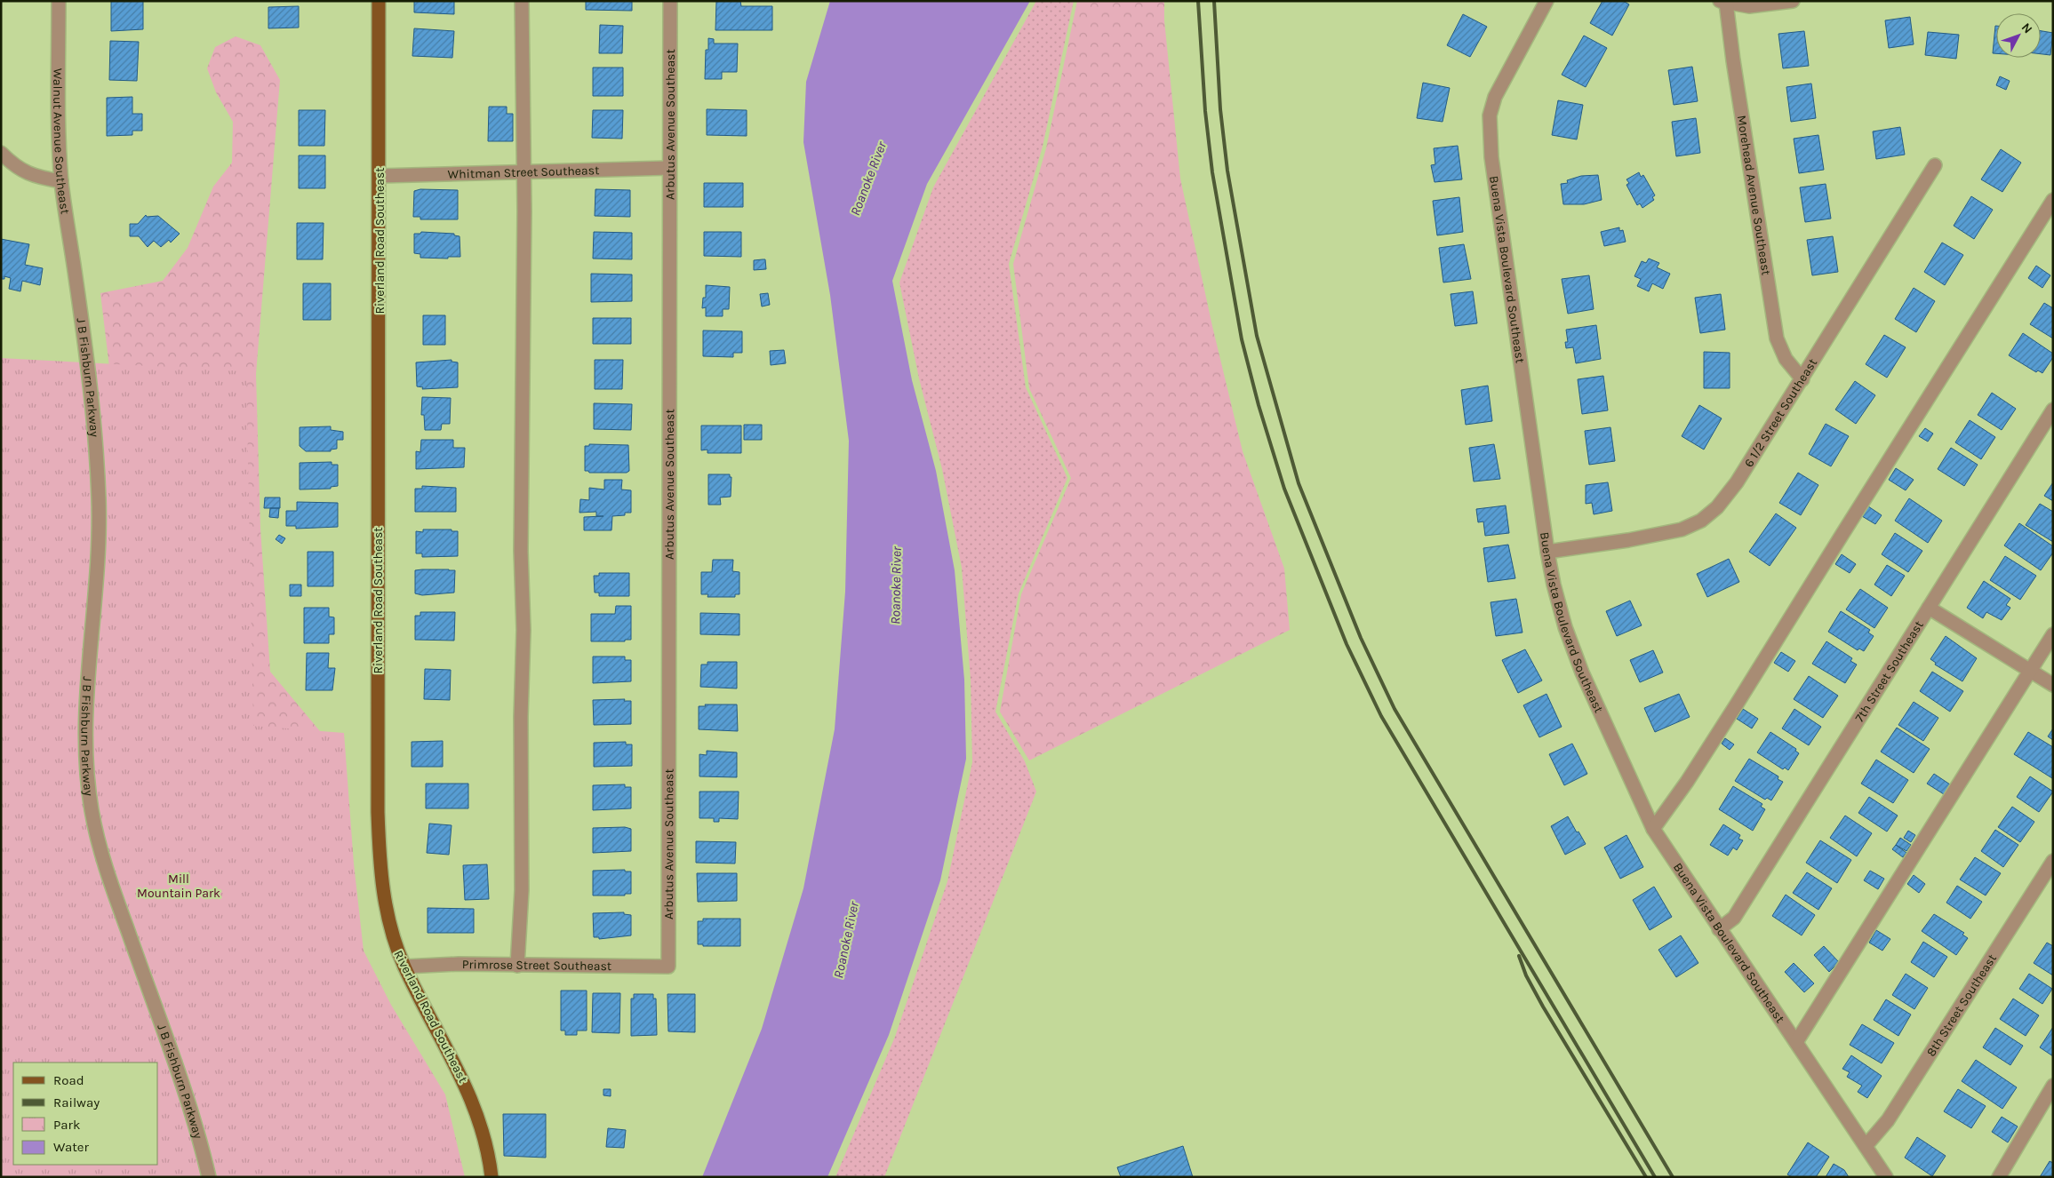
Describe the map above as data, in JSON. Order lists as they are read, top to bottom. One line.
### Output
{"streets":{"main road":["Riverland Road Southeast"],"street":["Arbutus Avenue Southeast","Walnut Avenue Southeast","Whitman Street Southeast","Morehead Avenue Southeast","Buena Vista Boulevard Southeast","J B Fishburn Parkway","6 1/2 Street Southeast","7th Street Southeast","Primrose Street Southeast","8th Street Southeast"]},"crossings":[["Arbutus Avenue Southeast","Whitman Street Southeast"],["Arbutus Avenue Southeast","Primrose Street Southeast"],["Walnut Avenue Southeast","J B Fishburn Parkway"],["Whitman Street Southeast","Riverland Road Southeast"],["Morehead Avenue Southeast","6 1/2 Street Southeast"],["Riverland Road Southeast","Primrose Street Southeast"],["Buena Vista Boulevard Southeast","6 1/2 Street Southeast"],["Buena Vista Boulevard Southeast","7th Street Southeast"],["Buena Vista Boulevard Southeast","8th Street Southeast"]],"water":["Roanoke River"],"parks":["Mill Mountain Park"],"legend":["Road","Railway","Park","Water"],"north":"top right"}
